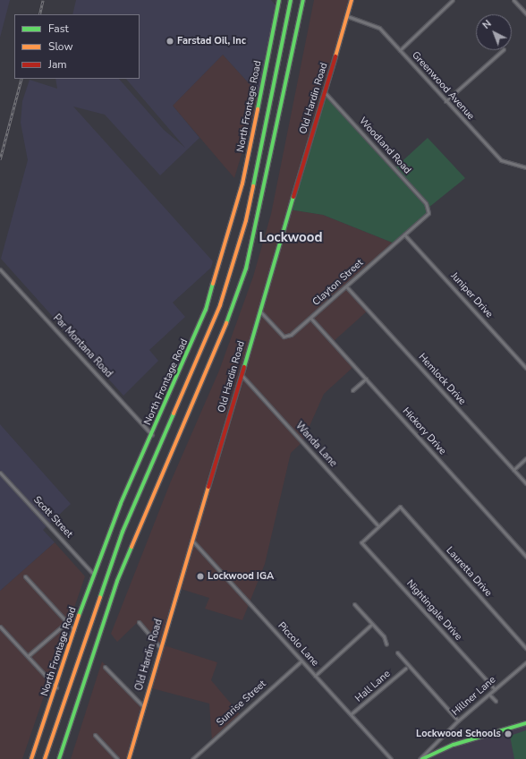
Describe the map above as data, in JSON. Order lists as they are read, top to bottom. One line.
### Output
{"streets":{"main road":["Old Hardin Road","North Frontage Road"],"street":["Greenwood Avenue","Woodland Road","Clayton Street","Juniper Drive","Par Montana Road","Hemlock Drive","Hickory Drive","Wanda Lane","Scott Street","Lauretta Drive","Nightingale Drive","Piccolo Lane","Hall Lane","Hillner Lane","Sunrise Street"]},"crossings":[["Greenwood Avenue","Old Hardin Road"],["Old Hardin Road","Woodland Road"],["Old Hardin Road","Clayton Street"],["Old Hardin Road","Wanda Lane"],["Old Hardin Road","Piccolo Lane"],["North Frontage Road","Par Montana Road"],["North Frontage Road","Scott Street"],["Woodland Road","Clayton Street"],["Clayton Street","Juniper Drive"],["Clayton Street","Hemlock Drive"],["Clayton Street","Hickory Drive"],["Wanda Lane","Lauretta Drive"],["Wanda Lane","Nightingale Drive"],["Lauretta Drive","Nightingale Drive"],["Nightingale Drive","Hillner Lane"],["Piccolo Lane","Hall Lane"],["Piccolo Lane","Sunrise Street"]],"districts":["Lockwood"],"places":["Farstad Oil, Inc","Lockwood IGA","Lockwood Schools"],"legend":["Fast","Slow","Jam"],"north":"top left"}
